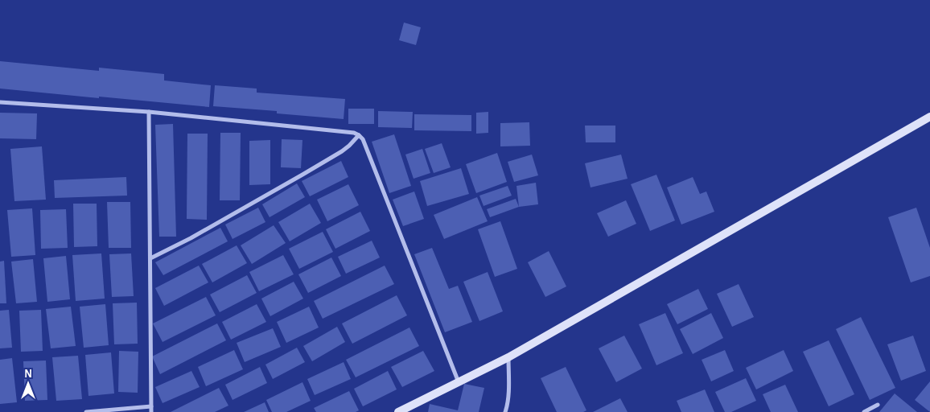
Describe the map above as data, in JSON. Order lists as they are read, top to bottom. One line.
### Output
{"north":"top"}
